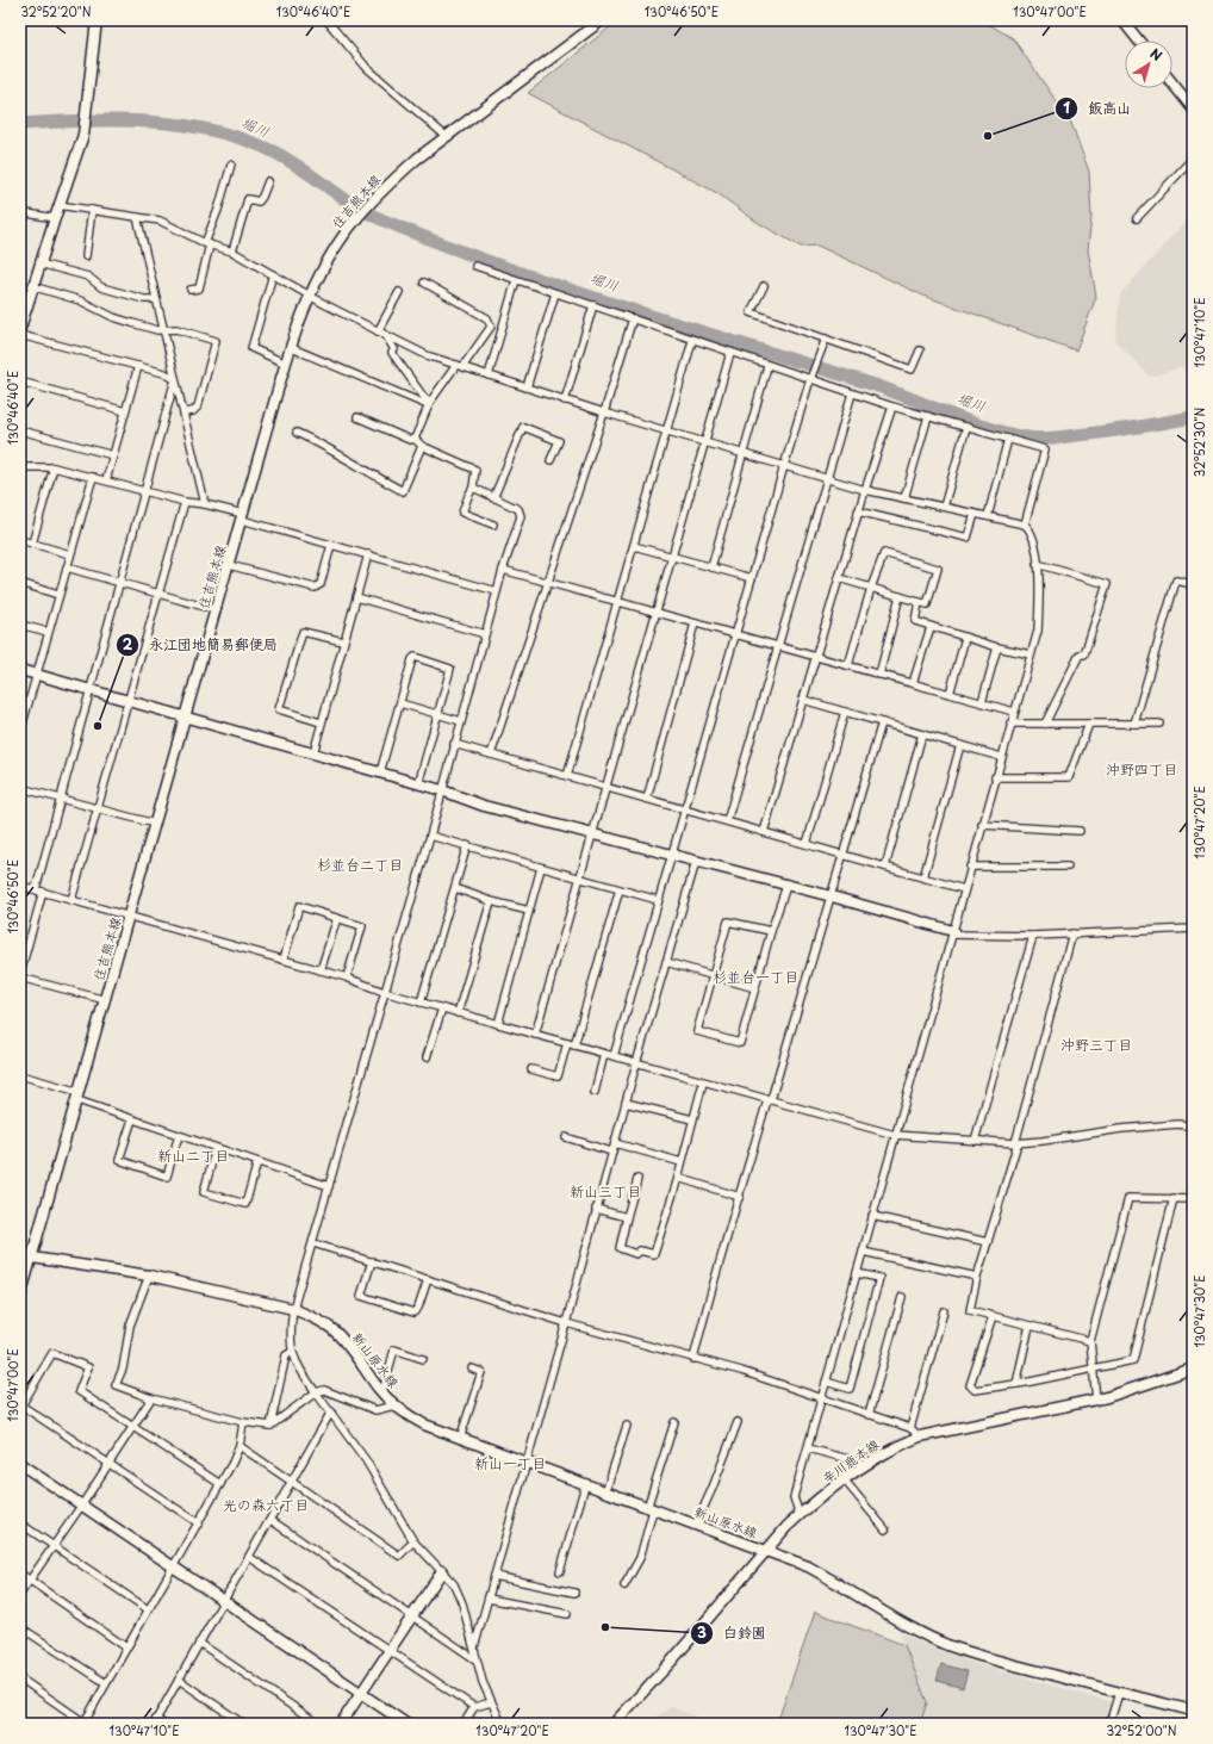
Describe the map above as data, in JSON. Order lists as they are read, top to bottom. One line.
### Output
{"streets":{"main road":["住吉熊本線","新山原水線","辛川鹿本線"]},"crossings":[["住吉熊本線","新山原水線"],["新山原水線","辛川鹿本線"]],"districts":["沖野四丁目","杉並台二丁目","杉並台一丁目","沖野三丁目","新山二丁目","新山三丁目","新山一丁目","光の森六丁目"],"water":["堀川"],"places":["飯高山","永江団地簡易郵便局","白鈴園"],"north":"top right","coordinates":["32°52'20\"N","130°46'40\"E","130°46'50\"E","130°47'00\"E","130°47'10\"E","32°52'30\"N","130°47'20\"E","130°47'30\"E","32°52'00\"N"]}
